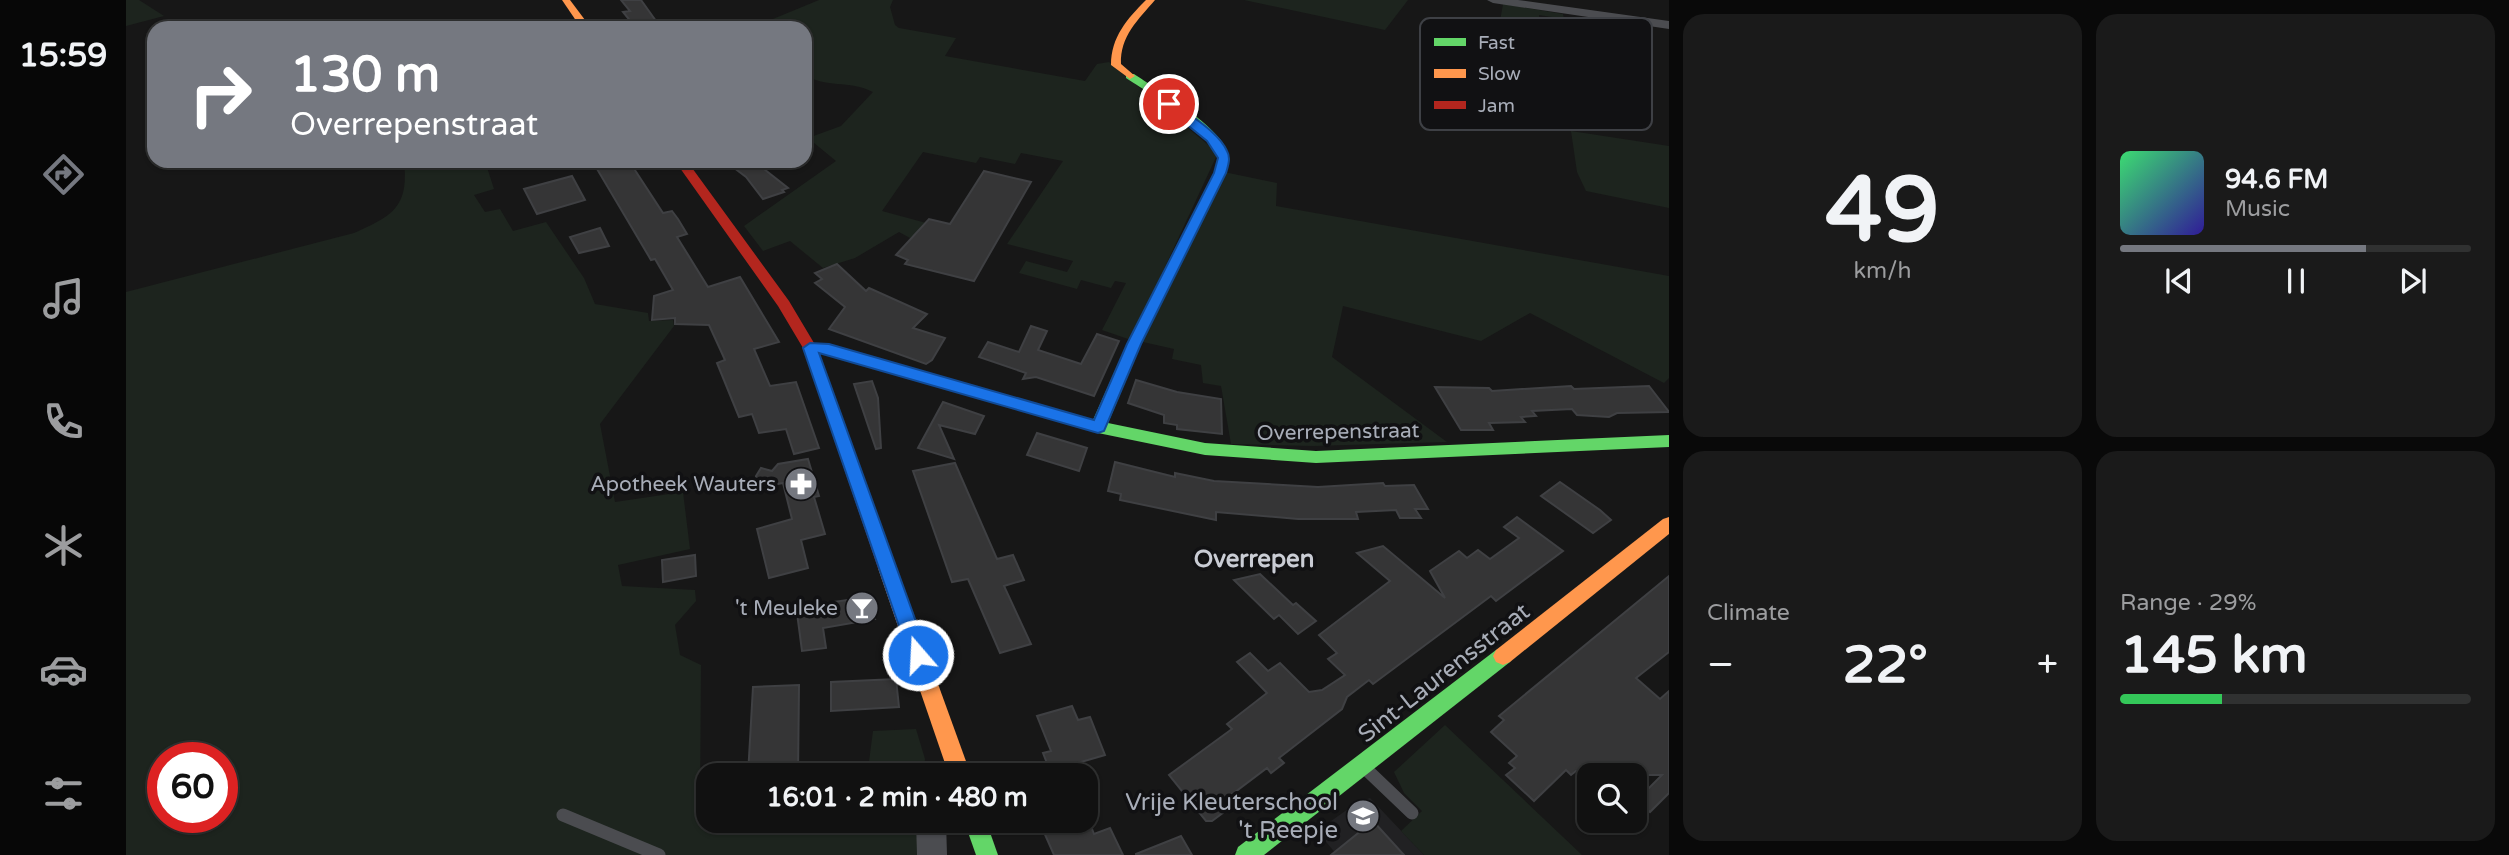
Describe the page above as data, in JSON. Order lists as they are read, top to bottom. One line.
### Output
{"streets":{"street":["Overrepenstraat","Sint-Laurensstraat"]},"districts":["Overrepen"],"places":{"pharmacy":["Apotheek Wauters"],"bar":["'t Meuleke"],"school or university":["Vrije Kleuterschool 't Reepje"]},"legend":["Fast","Slow","Jam"],"page":{"tabs":"15:59","tile":[["49","km/h"],"Climate",["Range · 29%","145 km"]],"turn":["130 m","Overrepenstraat"],"song":["94.6 FM","Music"],"heat":["−","22°","+"],"limit":"60","trip":"16:01 · 2 min · 480 m"}}
